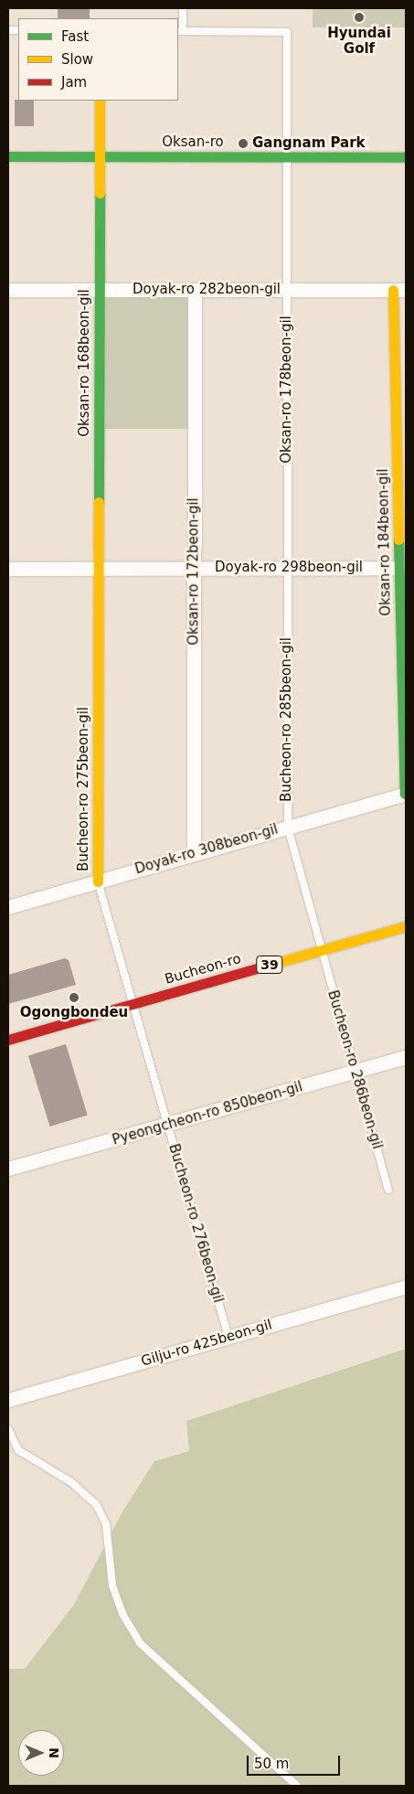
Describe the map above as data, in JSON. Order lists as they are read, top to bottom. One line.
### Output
{"streets":{"street":["Oksan-ro","Doyak-ro 282beon-gil","Oksan-ro 168beon-gil","Oksan-ro 184beon-gil","Doyak-ro 298beon-gil","Oksan-ro 172beon-gil","Bucheon-ro 275beon-gil","Doyak-ro 308beon-gil","39","Bucheon-ro","Pyeongcheon-ro 850beon-gil","Gilju-ro 425beon-gil"],"lane":["Oksan-ro 178beon-gil","Bucheon-ro 285beon-gil","Bucheon-ro 286beon-gil","Bucheon-ro 276beon-gil"]},"crossings":[["Oksan-ro","Oksan-ro 168beon-gil"],["Oksan-ro","Oksan-ro 178beon-gil"],["Doyak-ro 282beon-gil","Oksan-ro 168beon-gil"],["Doyak-ro 282beon-gil","Oksan-ro 178beon-gil"],["Doyak-ro 282beon-gil","Oksan-ro 184beon-gil"],["Doyak-ro 282beon-gil","Oksan-ro 172beon-gil"],["Oksan-ro 168beon-gil","Doyak-ro 298beon-gil"],["Oksan-ro 168beon-gil","Bucheon-ro 275beon-gil"],["Oksan-ro 178beon-gil","Doyak-ro 298beon-gil"],["Oksan-ro 178beon-gil","Bucheon-ro 285beon-gil"],["Oksan-ro 184beon-gil","Doyak-ro 298beon-gil"],["Oksan-ro 184beon-gil","Doyak-ro 308beon-gil"],["Doyak-ro 298beon-gil","Oksan-ro 172beon-gil"],["Doyak-ro 298beon-gil","Bucheon-ro 285beon-gil"],["Doyak-ro 298beon-gil","Bucheon-ro 275beon-gil"],["Oksan-ro 172beon-gil","Doyak-ro 308beon-gil"],["Bucheon-ro 285beon-gil","Doyak-ro 308beon-gil"],["Bucheon-ro 285beon-gil","Bucheon-ro"],["Bucheon-ro 285beon-gil","Bucheon-ro 286beon-gil"],["Bucheon-ro 275beon-gil","Doyak-ro 308beon-gil"],["Bucheon-ro 275beon-gil","Bucheon-ro"],["Bucheon-ro 275beon-gil","Bucheon-ro 276beon-gil"],["Bucheon-ro","Bucheon-ro 286beon-gil"],["Bucheon-ro","Bucheon-ro 276beon-gil"],["Bucheon-ro 286beon-gil","Pyeongcheon-ro 850beon-gil"],["Pyeongcheon-ro 850beon-gil","Bucheon-ro 276beon-gil"],["Bucheon-ro 276beon-gil","Gilju-ro 425beon-gil"]],"places":["Hyundai Golf","Gangnam Park","Ogongbondeu"],"legend":["Fast","Slow","Jam"],"scale_bar":"50 m","north":"right"}
